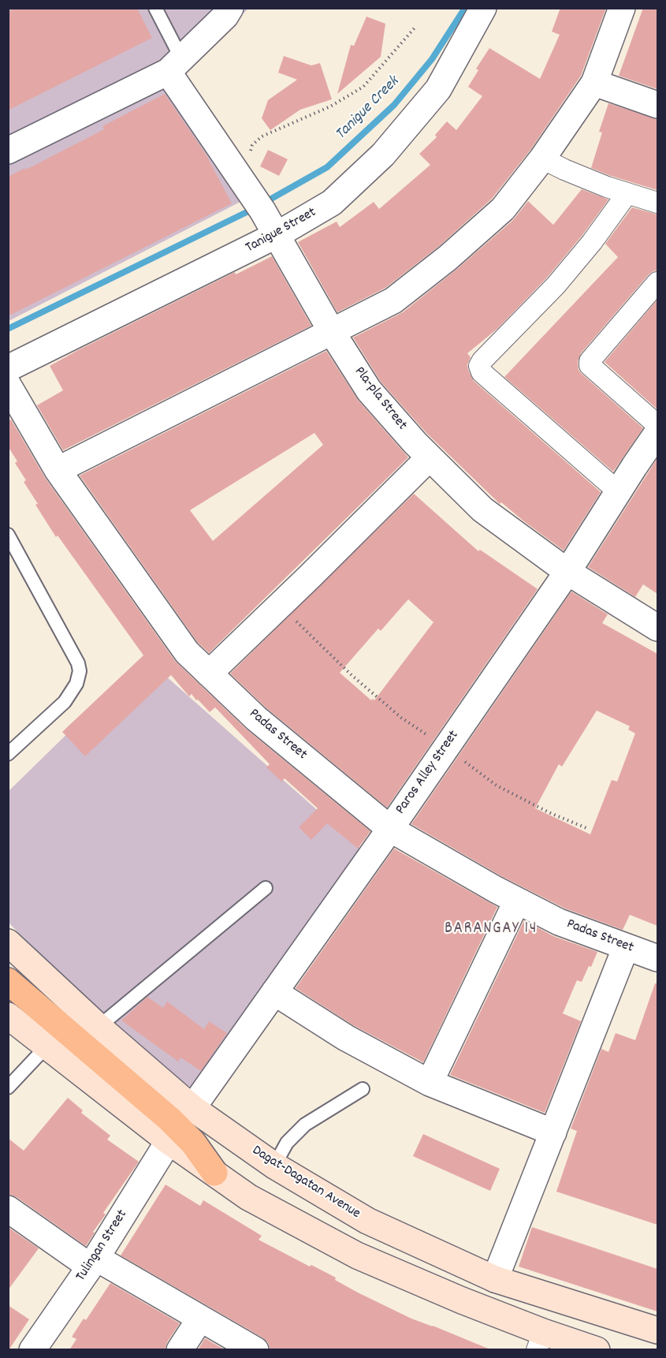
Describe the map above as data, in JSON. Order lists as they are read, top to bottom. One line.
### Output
{"streets":{"main road":["Dagat-Dagatan Avenue"],"street":["Tanigue Street","Pla-pla Street","Padas Street","Paros Alley Street","Tulingan Street"]},"crossings":[["Tanigue Street","Pla-pla Street"],["Pla-pla Street","Paros Alley Street"],["Padas Street","Paros Alley Street"],["Paros Alley Street","Dagat-Dagatan Avenue"]],"districts":["BARANGAY 14"],"water":["Tanigue Creek"]}
